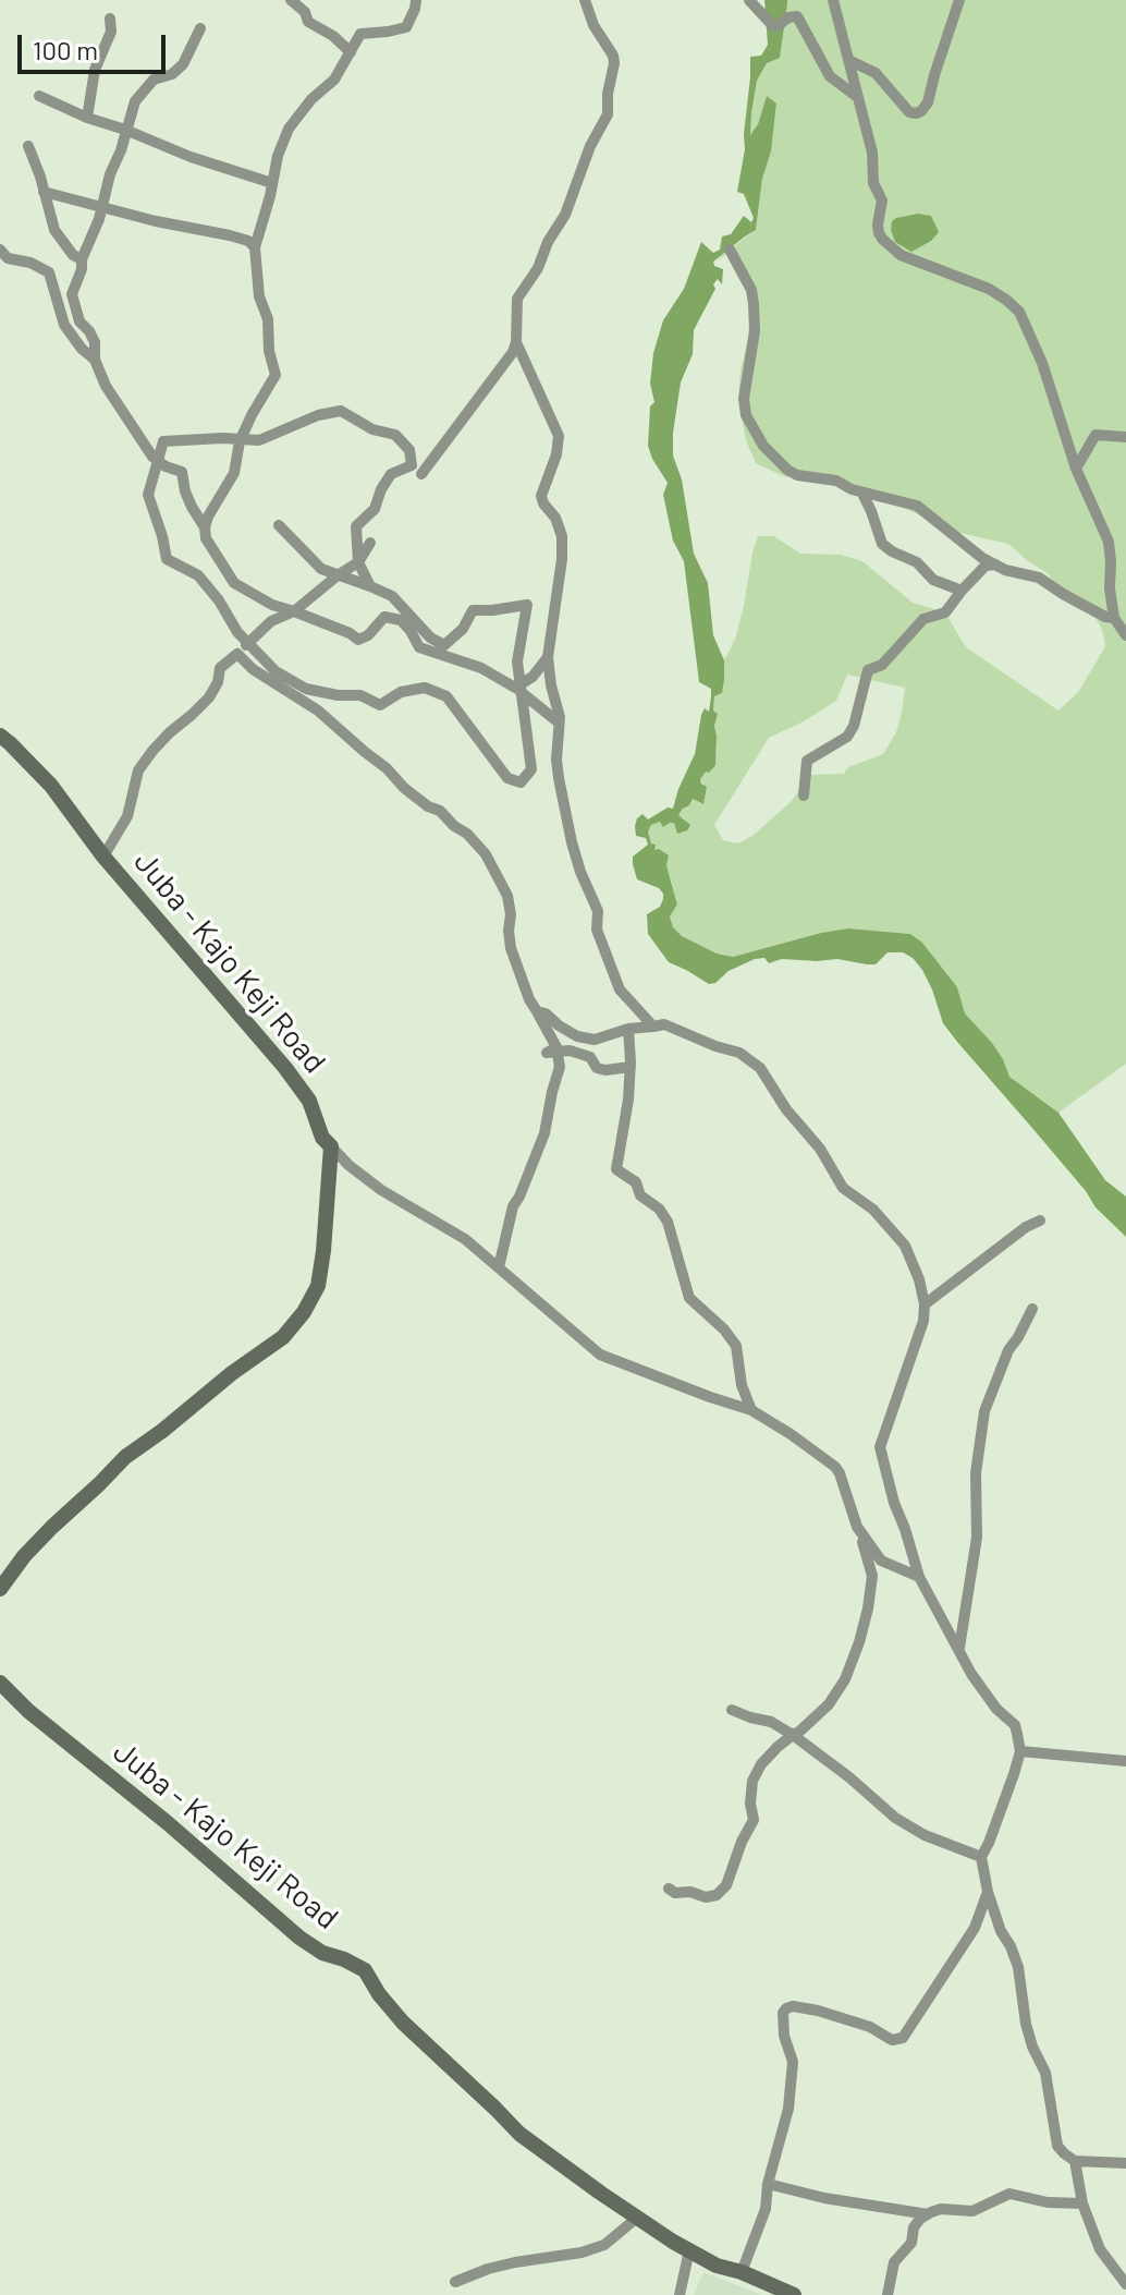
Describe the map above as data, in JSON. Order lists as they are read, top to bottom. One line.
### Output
{"streets":{"main road":["Juba - Kajo Keji Road"]},"scale_bar":"100 m"}
